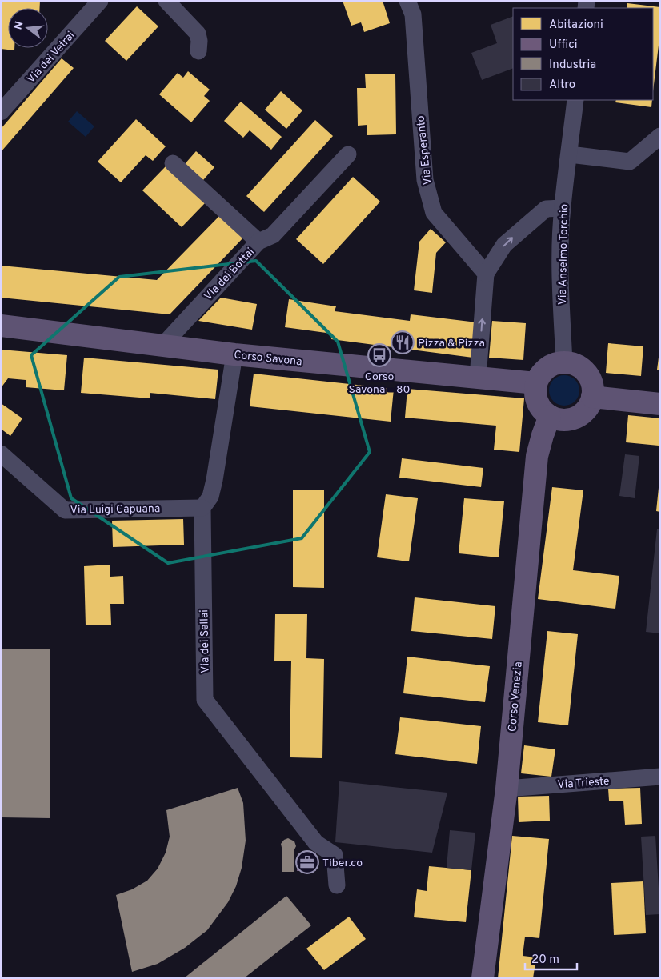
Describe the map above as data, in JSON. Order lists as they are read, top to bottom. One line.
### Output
{"streets":{"main road":["Corso Savona","Corso Venezia"],"street":["Via dei Vetrai","Via Esperanto","Via Anselmo Torchio","Via dei Bottai","Via Luigi Capuana","Via dei Sellai","Via Trieste"]},"crossings":[["Via Anselmo Torchio","Corso Savona"],["Via Anselmo Torchio","Corso Venezia"],["Via dei Bottai","Corso Savona"],["Corso Savona","Corso Venezia"],["Via Luigi Capuana","Via dei Sellai"],["Corso Venezia","Via Trieste"]],"places":{"restaurant":["Pizza & Pizza"],"bus stop":["Corso Savona – 80"],"office":["Tiber.co"]},"legend":["Abitazioni","Uffici","Industria","Altro"],"scale_bar":"20 m","north":"left"}
